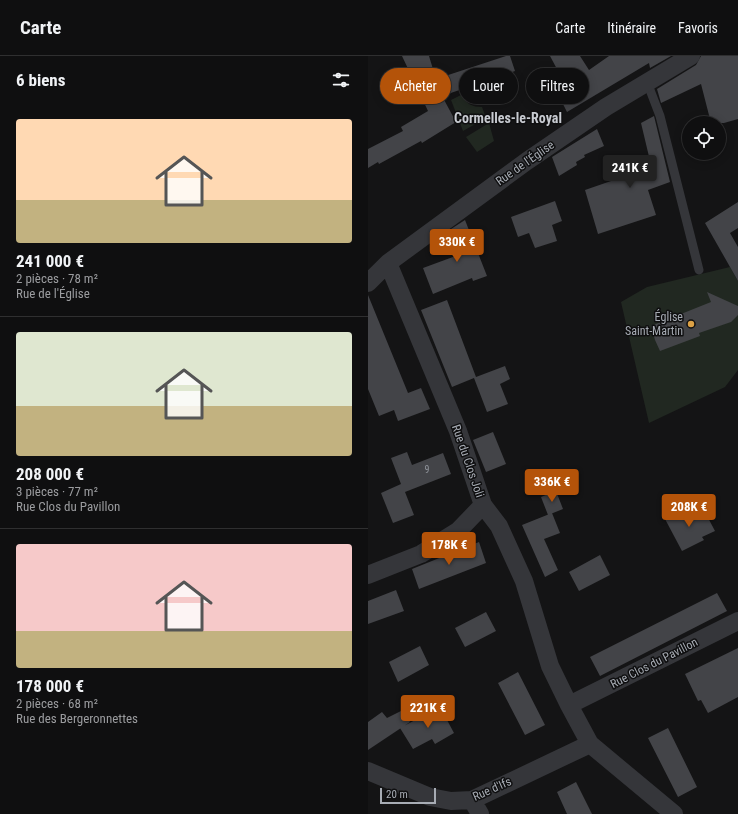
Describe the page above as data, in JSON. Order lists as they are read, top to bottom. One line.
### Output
{"streets":{"street":["Rue de l'Église","Rue du Clos Joli","Rue Clos du Pavillon","Rue d'Ifs"]},"crossings":[["Rue de l'Église","Rue du Clos Joli"],["Rue du Clos Joli","Rue Clos du Pavillon"],["Rue du Clos Joli","Rue d'Ifs"]],"districts":["Cormelles-le-Royal"],"places":["Église Saint-Martin"],"house_numbers":["9"],"scale_bar":"20 m","page":{"header":"Carte","nav":["Carte","Itinéraire","Favoris"],"heading":"6 biens","chip":["Acheter","Louer","Filtres"],"list":[{"name":"241 000 €","note":"2 pièces · 78 m² · Rue de l'Église"},{"name":"208 000 €","note":"3 pièces · 77 m² · Rue Clos du Pavillon"},{"name":"178 000 €","note":"2 pièces · 68 m² · Rue des Bergeronnettes"}],"price":["241K €","330K €","336K €","208K €","178K €","221K €"],"scale":"20 m"}}
